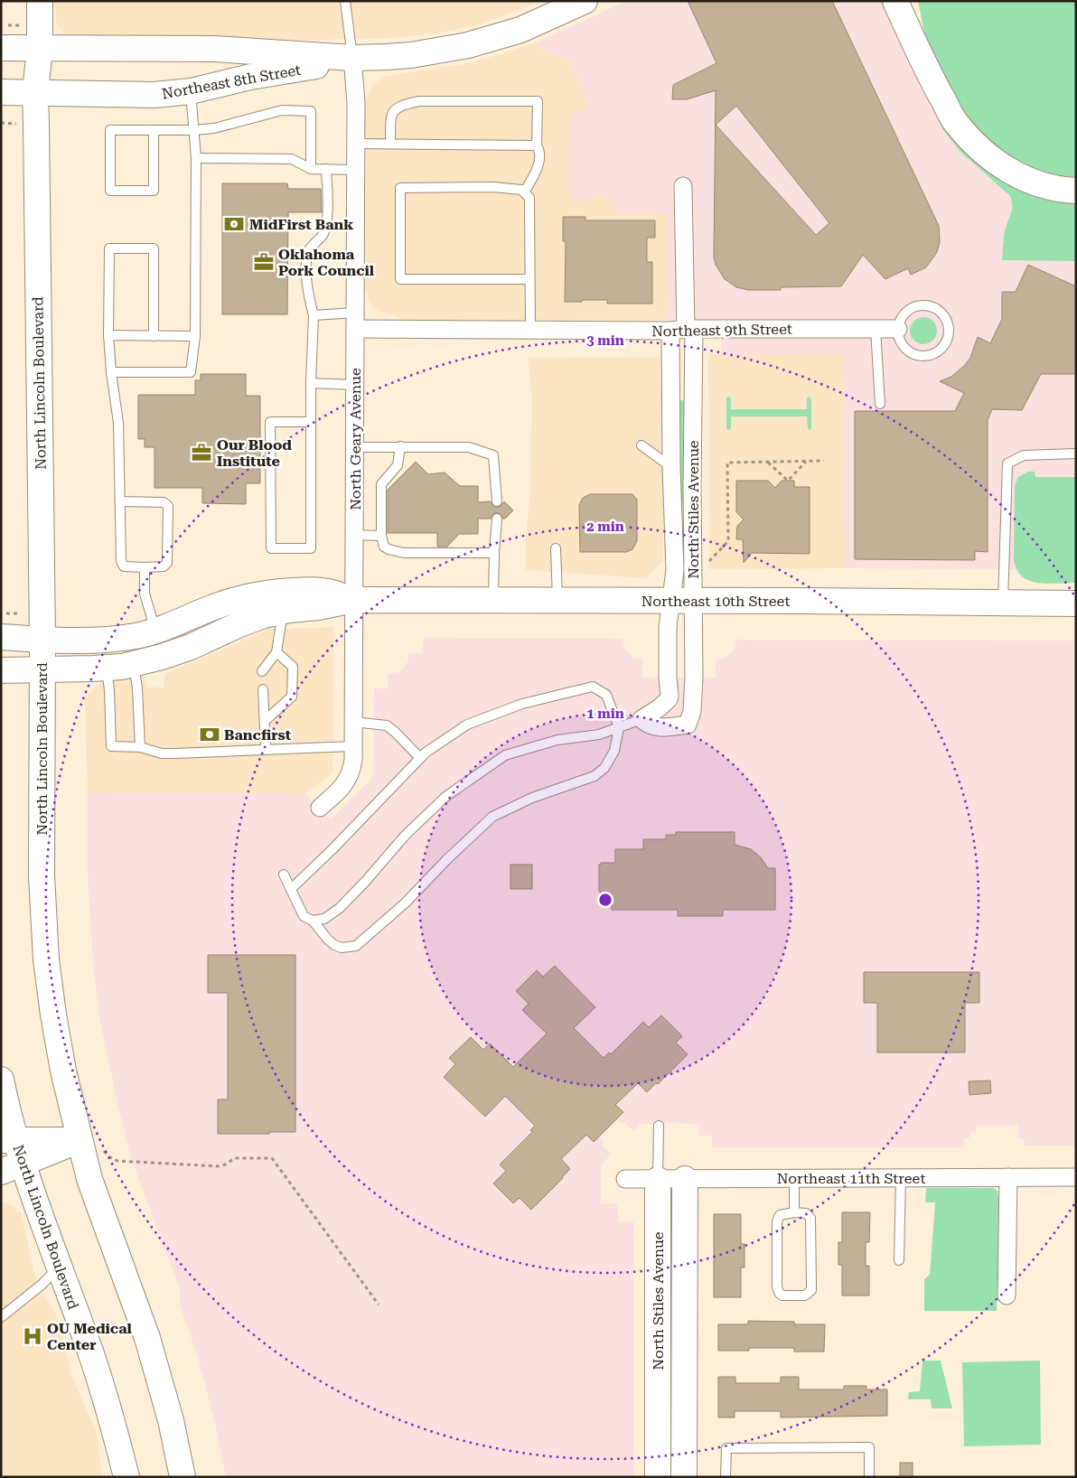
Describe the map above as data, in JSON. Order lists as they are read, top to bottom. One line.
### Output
{"streets":{"main road":["Northeast 8th Street","North Lincoln Boulevard","North Stiles Avenue","Northeast 10th Street"],"street":["Northeast 9th Street","North Geary Avenue","Northeast 11th Street"]},"crossings":[["Northeast 8th Street","North Lincoln Boulevard"],["Northeast 8th Street","North Geary Avenue"],["Northeast 9th Street","North Geary Avenue"],["Northeast 9th Street","North Stiles Avenue"],["North Lincoln Boulevard","Northeast 10th Street"],["North Geary Avenue","Northeast 10th Street"],["North Stiles Avenue","Northeast 10th Street"],["North Stiles Avenue","Northeast 11th Street"]],"places":{"bank":["MidFirst Bank","Bancfirst"],"office":["Oklahoma Pork Council","Our Blood Institute"],"hospital":["OU Medical Center"]},"rings":["3 min","2 min","1 min"]}
